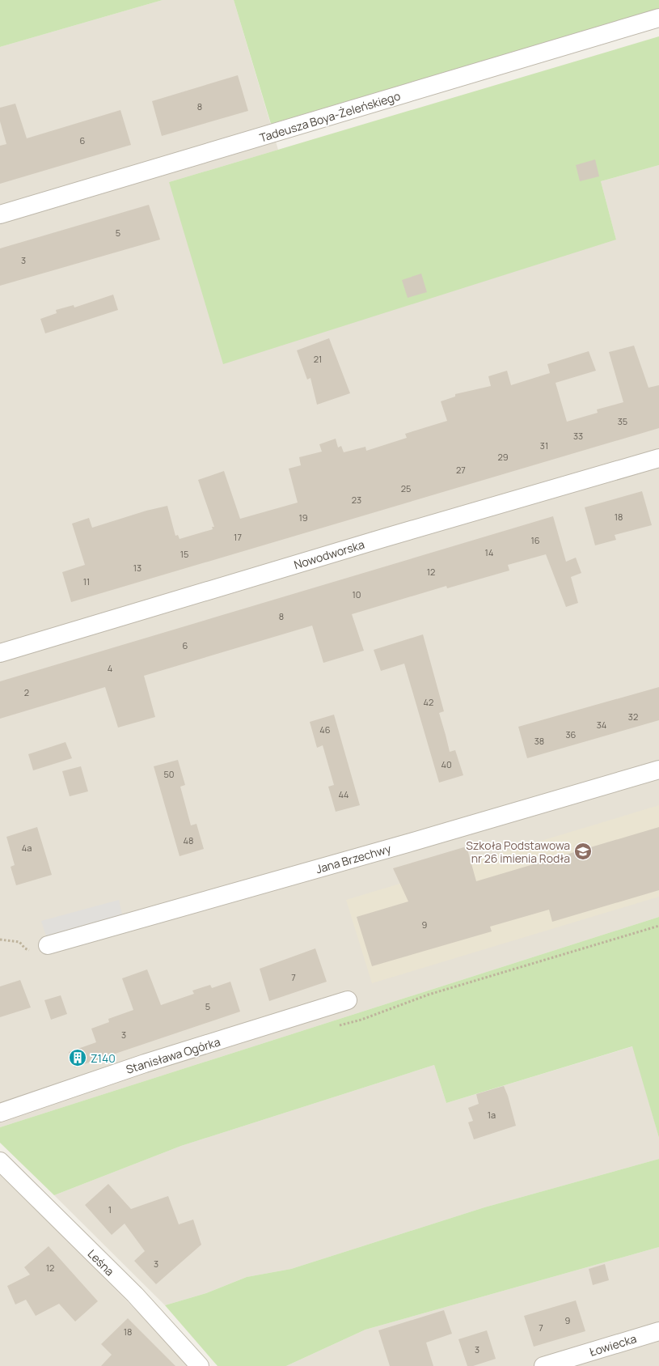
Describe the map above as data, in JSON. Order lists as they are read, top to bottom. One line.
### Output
{"streets":{"street":["Tadeusza Boya-Żeleńskiego","Nowodworska","Jana Brzechwy","Stanisława Ogórka","Leśna","Łowiecka"]},"places":{"school or university":["Szkoła Podstawowa nr 26 imienia Rodła"],"building":["Z140"]},"house_numbers":["8","6","5","3","21","35","33","31","29","27","25","23","18","19","17","16","14","15","13","12","11","10","8","6","4","2","42","32","34","46","36","38","40","50","44","48","4a","9","7","5","3","1a","1","3","12","9","7","18","3"]}
